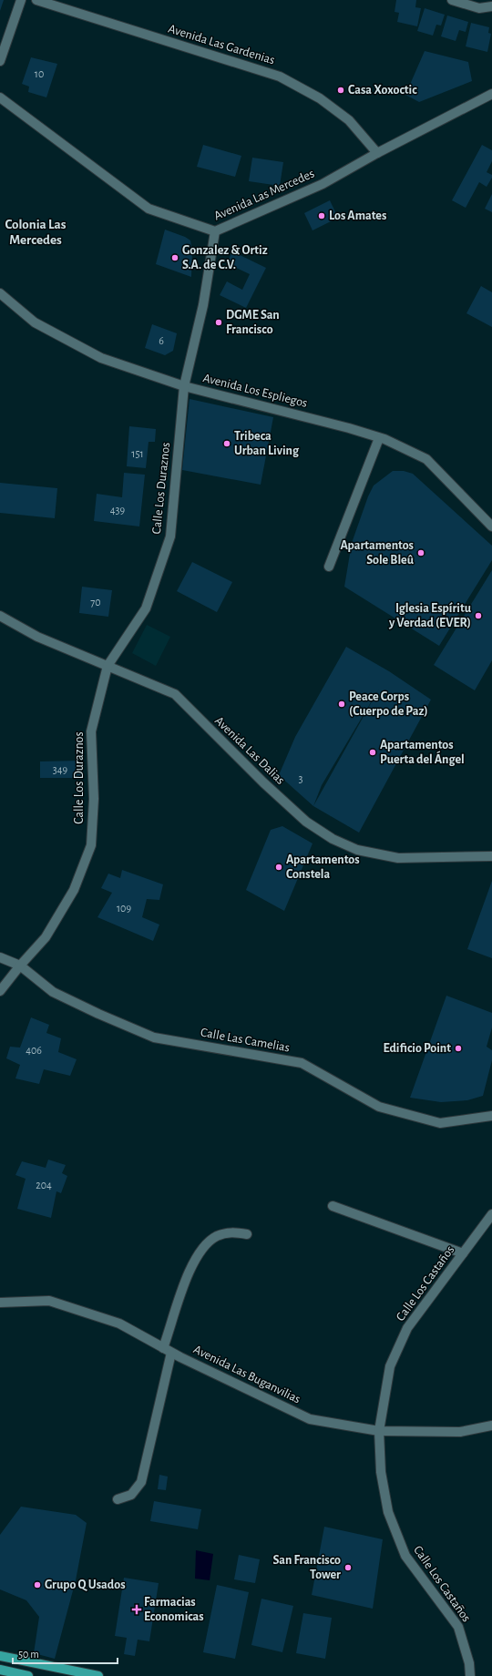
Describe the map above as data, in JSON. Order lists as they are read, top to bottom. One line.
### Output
{"streets":{"street":["Avenida Las Gardenias","Avenida Las Mercedes","Avenida Los Espliegos","Calle Los Duraznos","Avenida Las Dalias","Calle Las Camelias","Calle Los Castaños","Avenida Las Buganvilias"]},"crossings":[["Avenida Las Gardenias","Avenida Las Mercedes"],["Avenida Las Mercedes","Calle Los Duraznos"],["Avenida Los Espliegos","Calle Los Duraznos"],["Calle Los Duraznos","Avenida Las Dalias"],["Calle Los Duraznos","Calle Las Camelias"],["Calle Los Castaños","Avenida Las Buganvilias"]],"districts":["Colonia Las Mercedes"],"places":{"other":["Casa Xoxoctic","Los Amates","Gonzalez & Ortiz S.A. de C.V.","DGME San Francisco","Tribeca Urban Living","Apartamentos Sole Bleû","Iglesia Espíritu y Verdad (EVER)","Peace Corps (Cuerpo de Paz)","Apartamentos Puerta del Ángel","Apartamentos Constela","Edificio Point","San Francisco Tower","Grupo Q Usados"],"health":["Farmacias Economicas"]},"house_numbers":["10","6","151","439","70","349","3","109","406","204"],"scale_bar":"50 m"}
